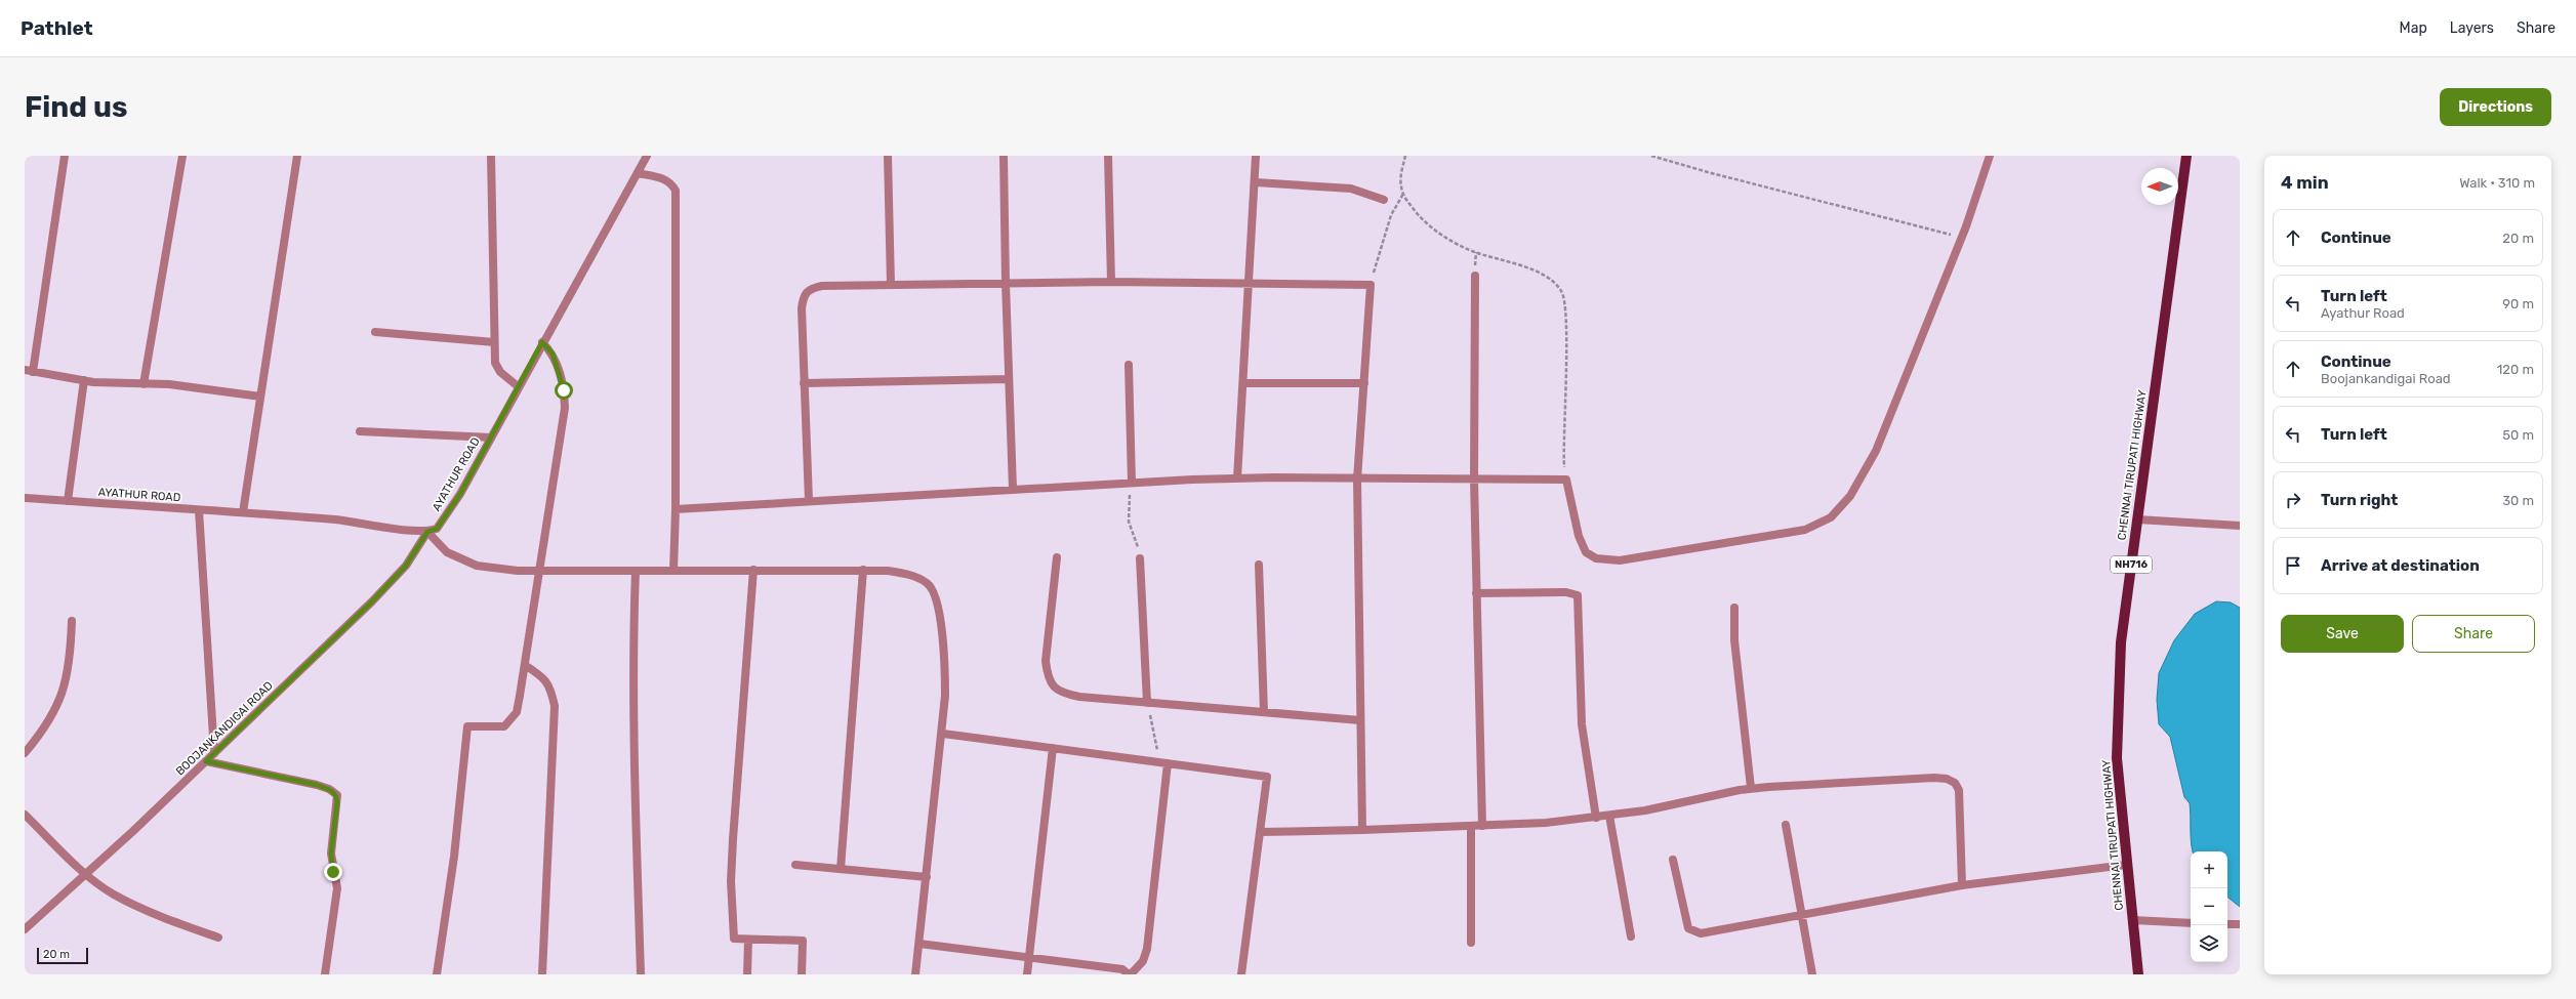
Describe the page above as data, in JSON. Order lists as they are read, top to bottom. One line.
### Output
{"streets":{"main road":["CHENNAI TIRUPATI HIGHWAY","NH716"],"street":["AYATHUR ROAD","BOOJANKANDIGAI ROAD"]},"crossings":[["AYATHUR ROAD","BOOJANKANDIGAI ROAD"]],"scale_bar":"20 m","north":"left","page":{"header":"Pathlet","nav":["Map","Layers","Share"],"buttons":["Directions",["Save","Share"]],"title":"Find us","heading":["4 min","Walk · 310 m"],"list":[["Continue","20 m"],["Turn left","Ayathur Road","90 m"],["Continue","Boojankandigai Road","120 m"],["Turn left","50 m"],["Turn right","30 m"],"Arrive at destination"],"map_buttons":["+","−"],"scale":"20 m"}}
